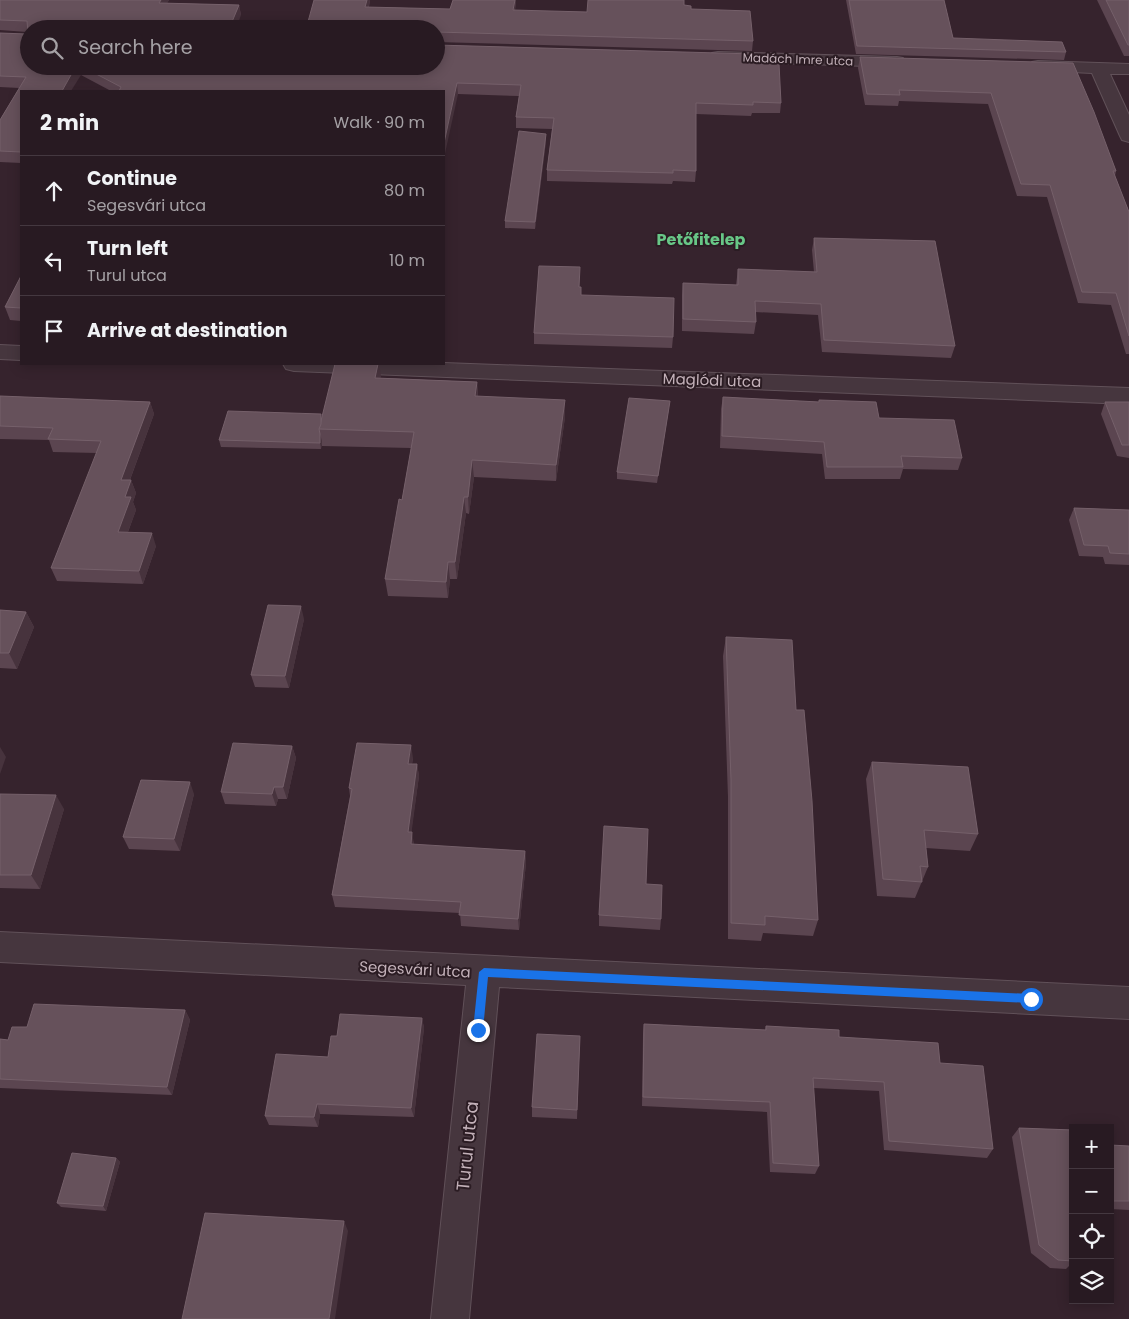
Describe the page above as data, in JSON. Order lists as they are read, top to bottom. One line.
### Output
{"streets":{"street":["Madách Imre utca","Maglódi utca","Segesvári utca","Turul utca"]},"crossings":[["Segesvári utca","Turul utca"]],"districts":["Petőfitelep"],"page":{"search":"Search here","heading":["2 min","Walk · 90 m"],"list":[["Continue","Segesvári utca","80 m"],["Turn left","Turul utca","10 m"],"Arrive at destination"],"map_buttons":["+","−"]}}
